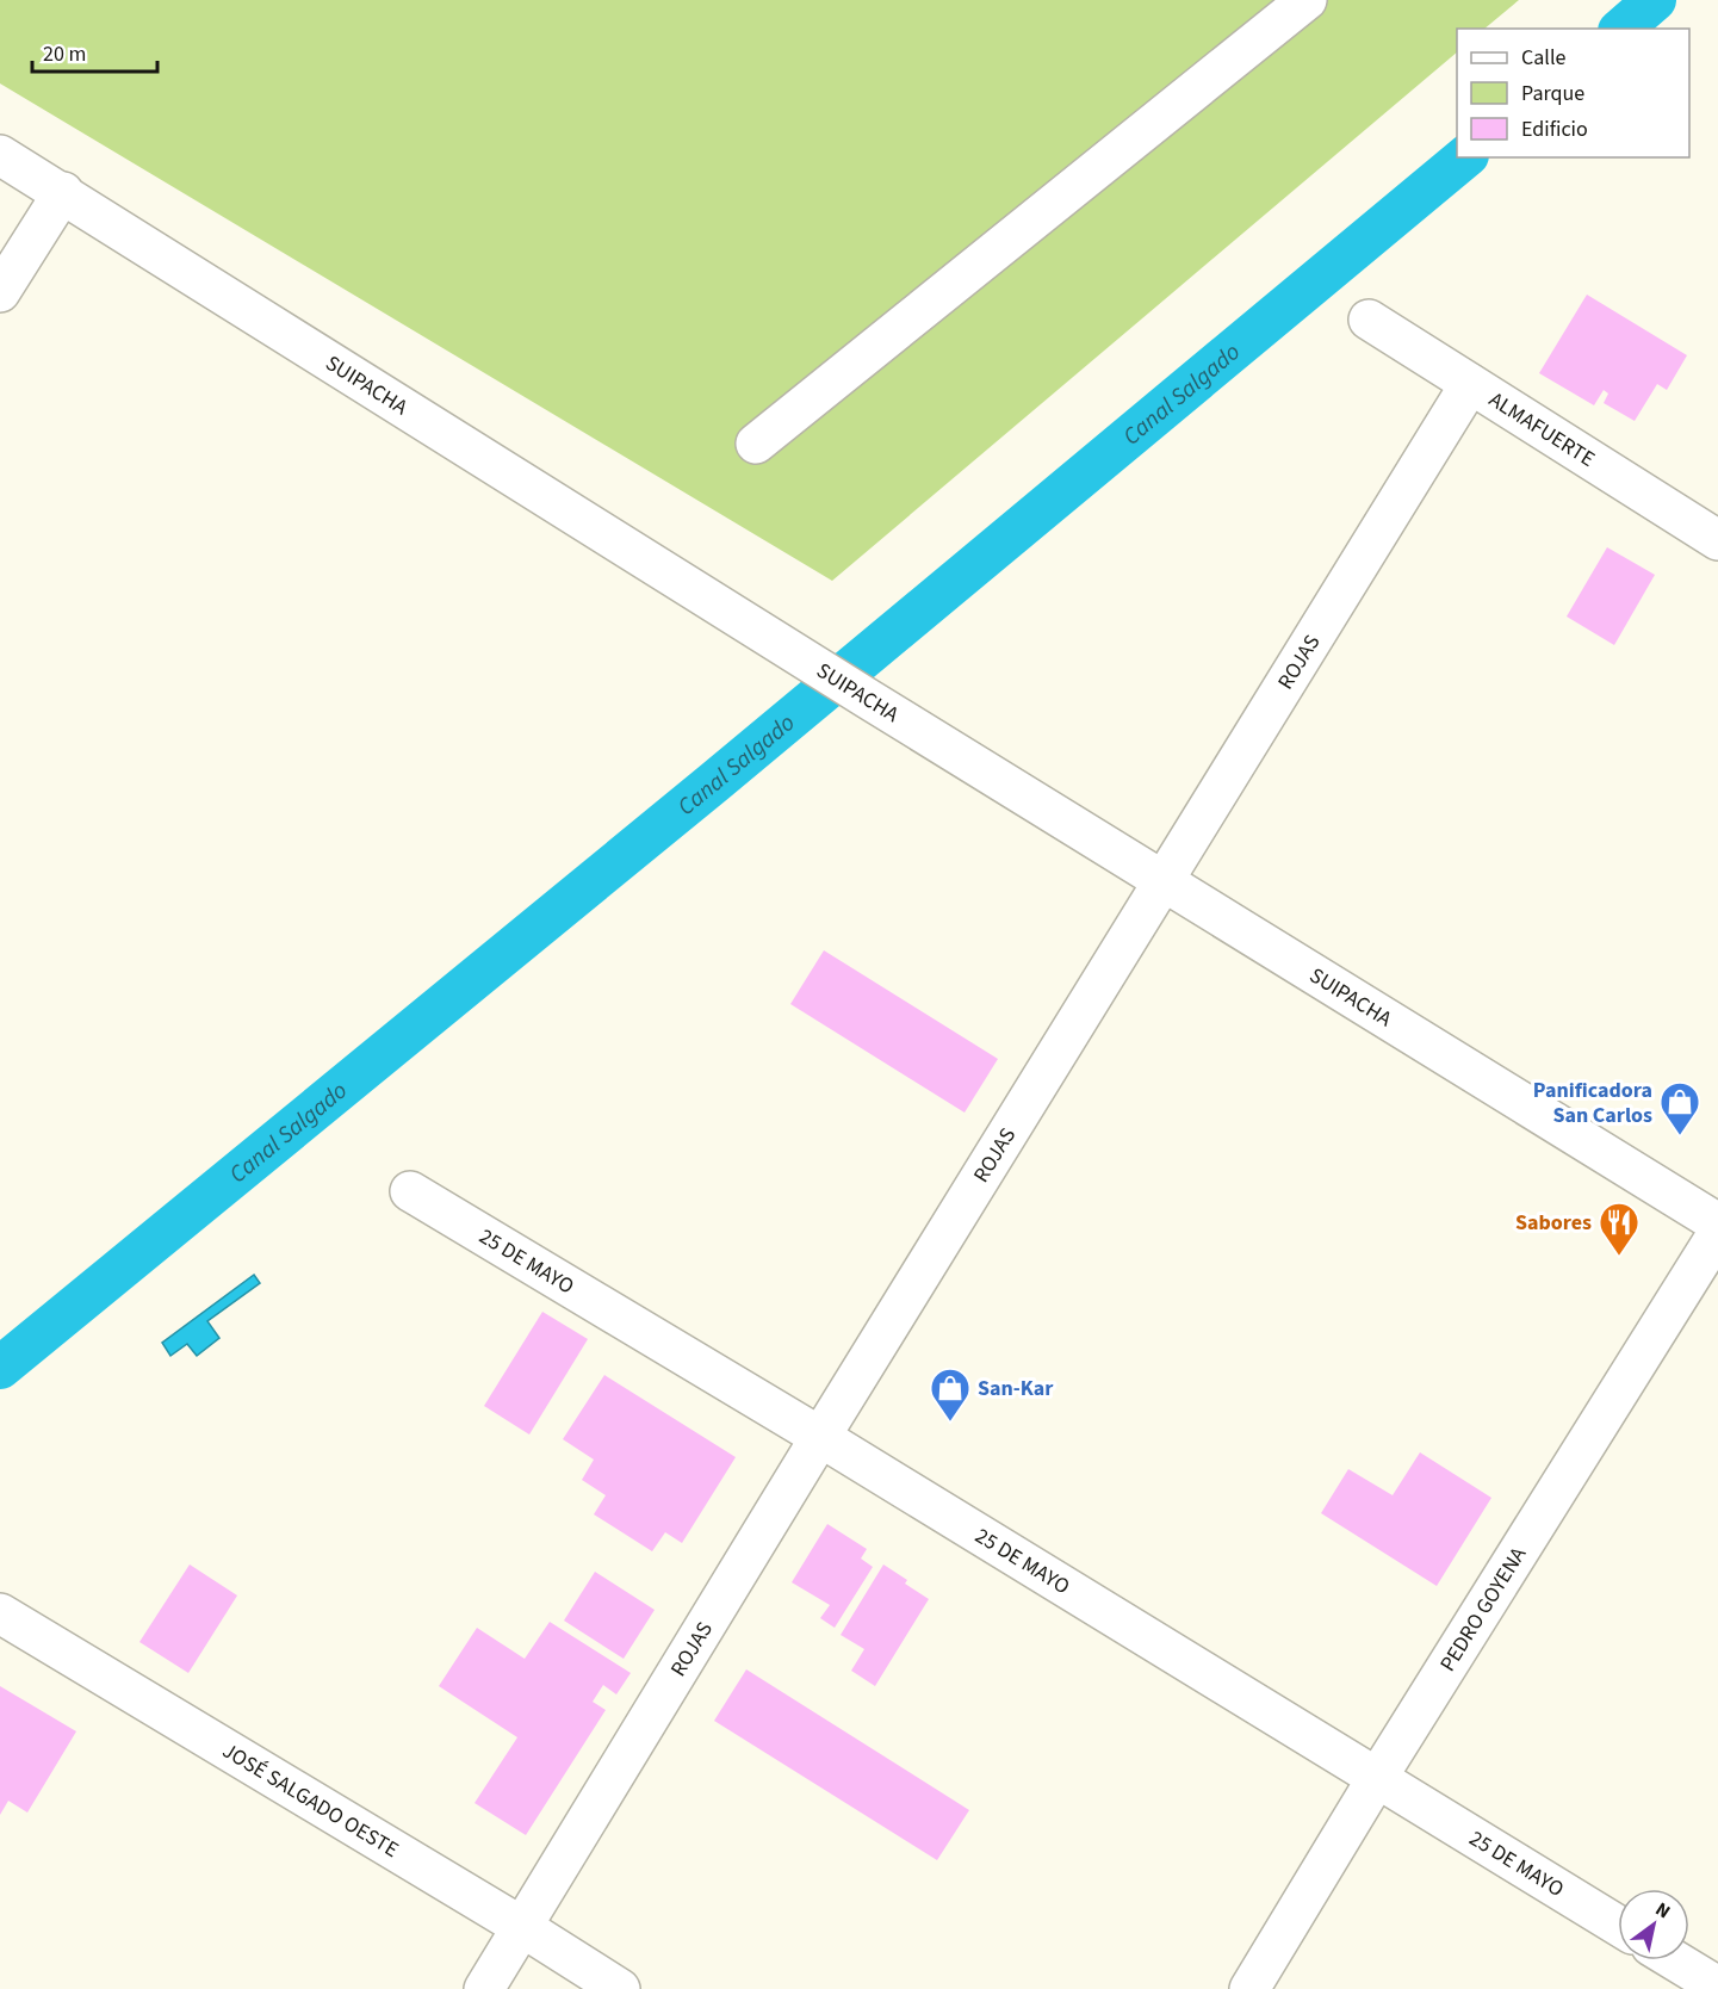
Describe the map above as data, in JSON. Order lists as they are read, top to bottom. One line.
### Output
{"streets":{"street":["SUIPACHA","ALMAFUERTE","ROJAS","25 DE MAYO","PEDRO GOYENA","JOSÉ SALGADO OESTE"]},"crossings":[["SUIPACHA","ROJAS"],["ALMAFUERTE","ROJAS"],["ROJAS","25 DE MAYO"],["ROJAS","JOSÉ SALGADO OESTE"],["25 DE MAYO","PEDRO GOYENA"]],"water":["Canal Salgado"],"places":{"shop":["Panificadora San Carlos","San-Kar"],"restaurant":["Sabores"]},"legend":["Calle","Parque","Edificio"],"scale_bar":"20 m","north":"top right"}
